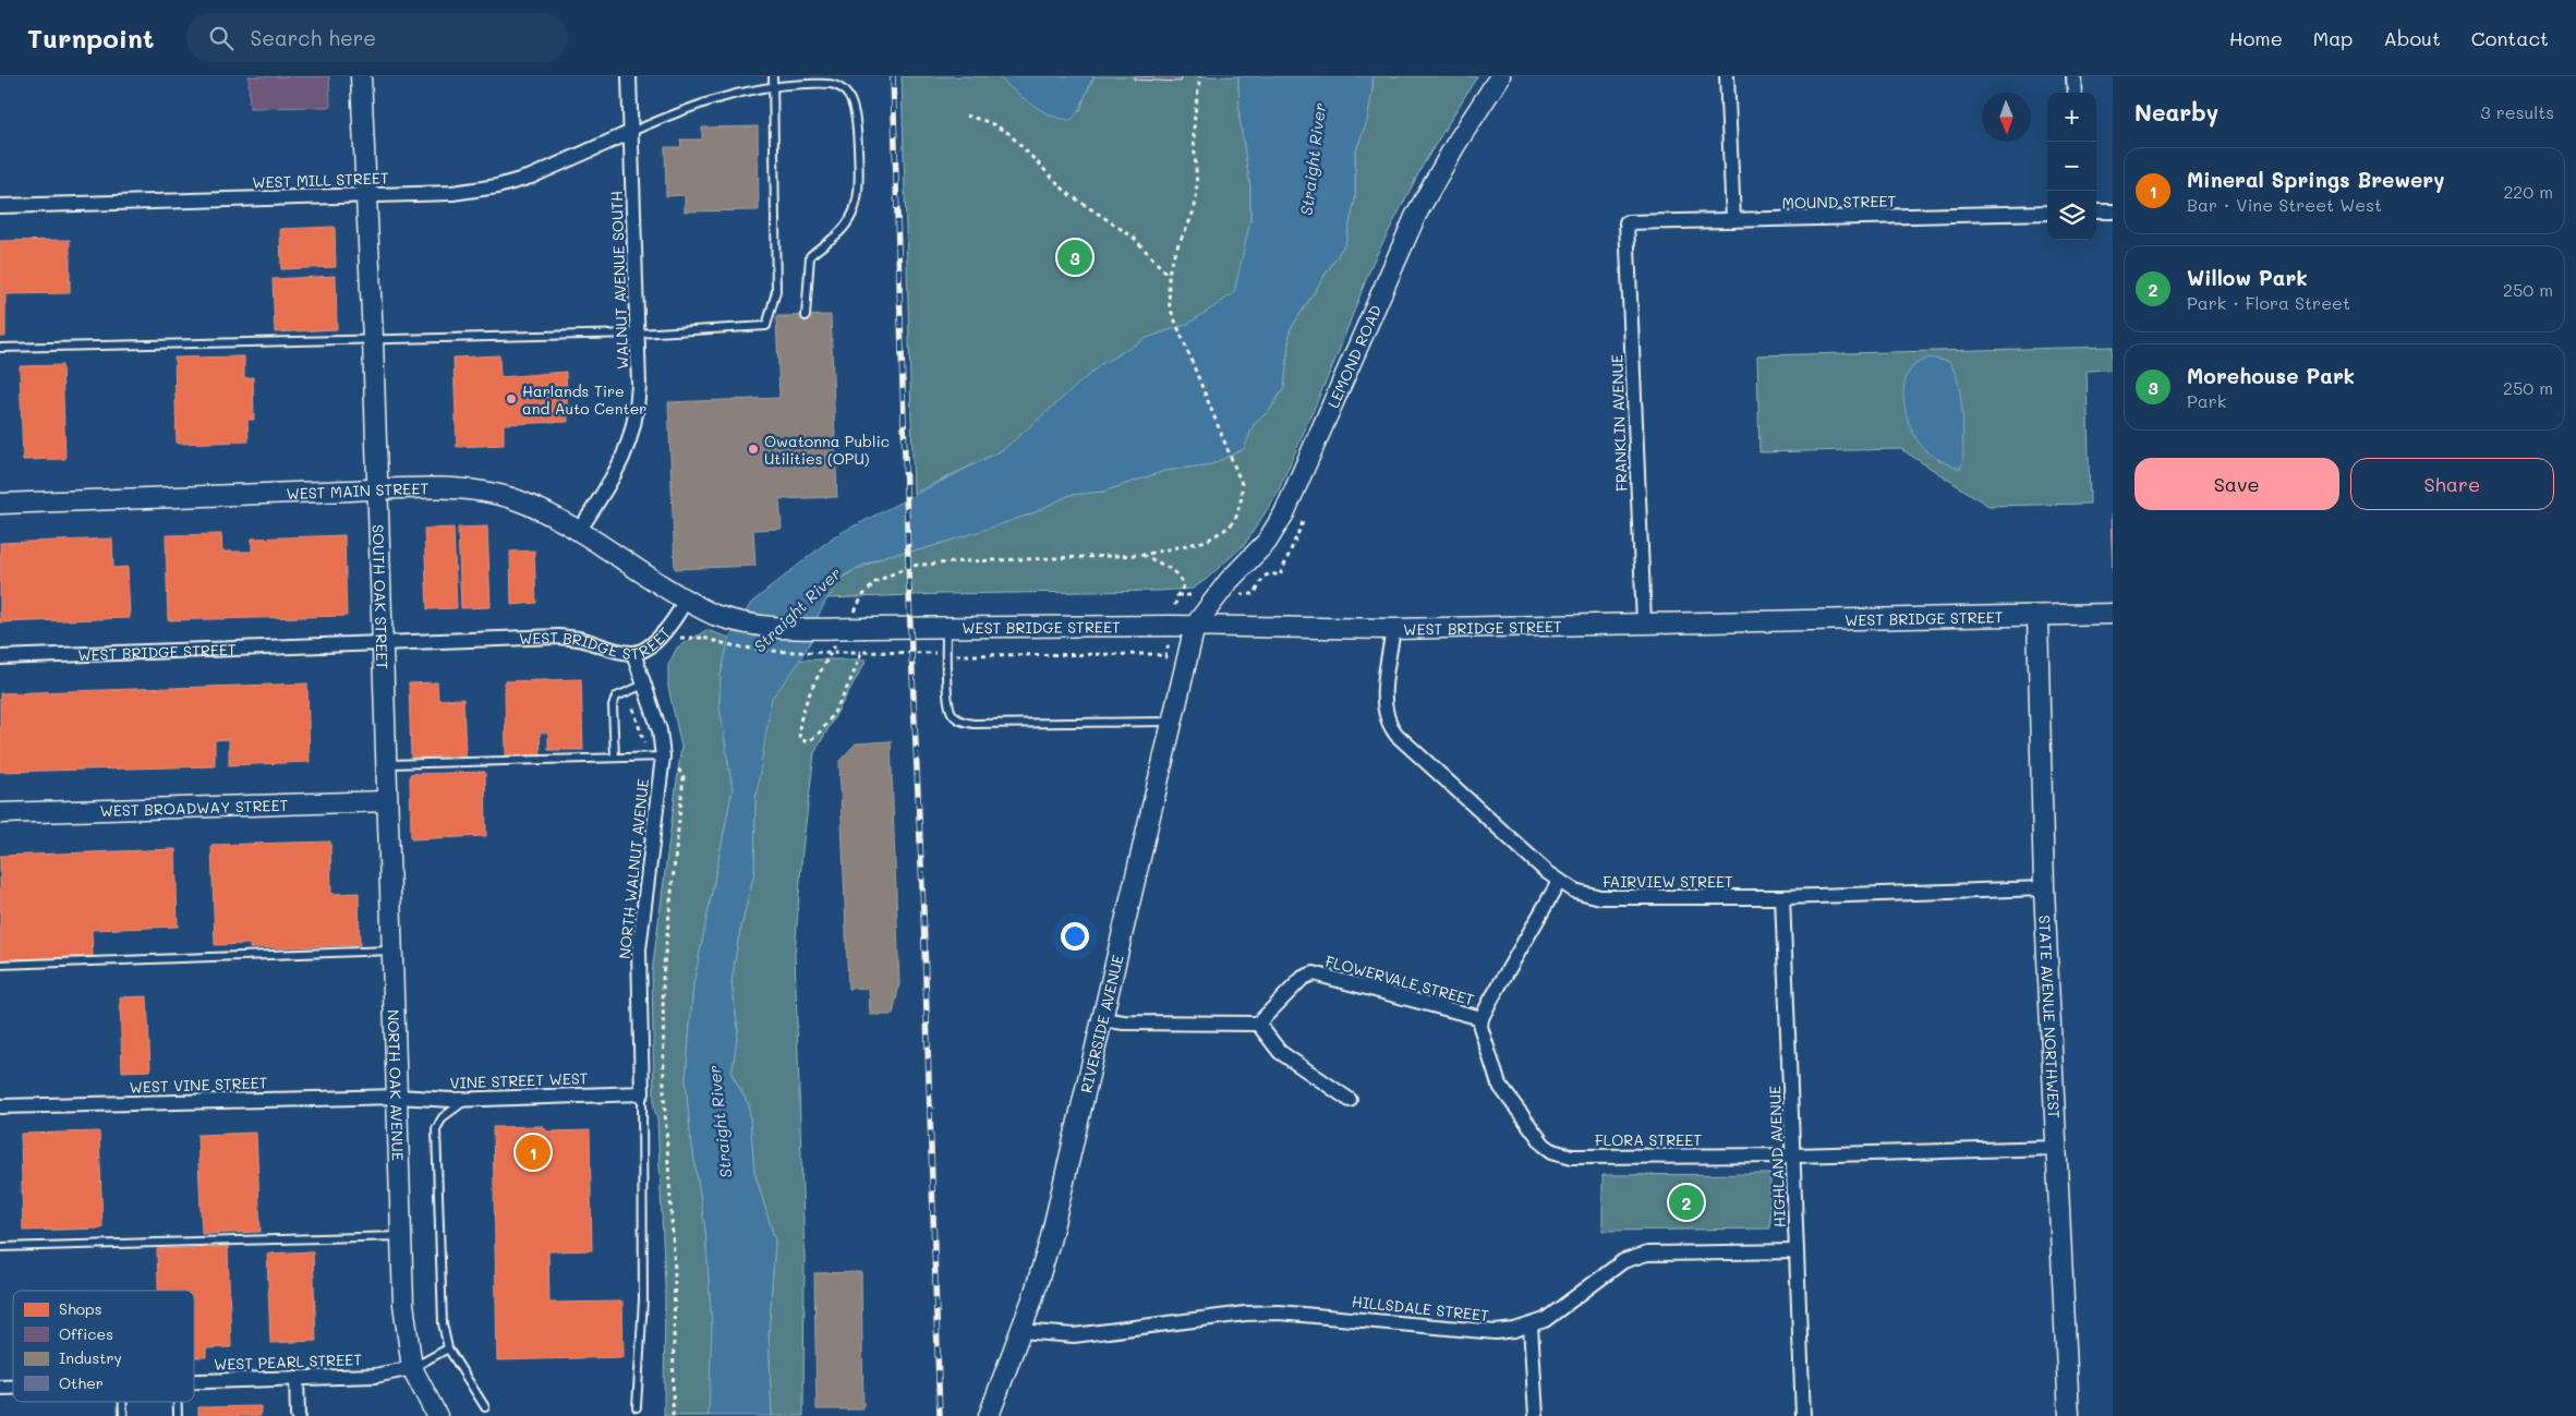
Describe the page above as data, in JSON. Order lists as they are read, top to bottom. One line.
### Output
{"streets":{"main road":["LEMOND ROAD","WEST MAIN STREET","SOUTH OAK STREET","WEST BRIDGE STREET","WEST BROADWAY STREET","STATE AVENUE NORTHWEST","RIVERSIDE AVENUE","NORTH OAK AVENUE"],"street":["WEST MILL STREET","MOUND STREET","WALNUT AVENUE SOUTH","FRANKLIN AVENUE","NORTH WALNUT AVENUE","FAIRVIEW STREET","FLOWERVALE STREET","VINE STREET WEST","WEST VINE STREET","FLORA STREET","HIGHLAND AVENUE","HILLSDALE STREET","WEST PEARL STREET"]},"crossings":[["WEST MILL STREET","WALNUT AVENUE SOUTH"],["WEST MILL STREET","SOUTH OAK STREET"],["MOUND STREET","FRANKLIN AVENUE"],["WALNUT AVENUE SOUTH","WEST MAIN STREET"],["LEMOND ROAD","WEST BRIDGE STREET"],["LEMOND ROAD","RIVERSIDE AVENUE"],["FRANKLIN AVENUE","WEST BRIDGE STREET"],["WEST MAIN STREET","SOUTH OAK STREET"],["WEST MAIN STREET","WEST BRIDGE STREET"],["SOUTH OAK STREET","WEST BRIDGE STREET"],["SOUTH OAK STREET","WEST BROADWAY STREET"],["SOUTH OAK STREET","NORTH OAK AVENUE"],["WEST BRIDGE STREET","NORTH WALNUT AVENUE"],["WEST BRIDGE STREET","FAIRVIEW STREET"],["WEST BRIDGE STREET","STATE AVENUE NORTHWEST"],["WEST BRIDGE STREET","RIVERSIDE AVENUE"],["WEST BROADWAY STREET","NORTH OAK AVENUE"],["NORTH WALNUT AVENUE","VINE STREET WEST"],["FAIRVIEW STREET","STATE AVENUE NORTHWEST"],["FAIRVIEW STREET","HIGHLAND AVENUE"],["FLOWERVALE STREET","FLORA STREET"],["STATE AVENUE NORTHWEST","FLORA STREET"],["RIVERSIDE AVENUE","HILLSDALE STREET"],["VINE STREET WEST","WEST VINE STREET"],["VINE STREET WEST","NORTH OAK AVENUE"],["WEST VINE STREET","NORTH OAK AVENUE"],["NORTH OAK AVENUE","WEST PEARL STREET"],["FLORA STREET","HIGHLAND AVENUE"],["HIGHLAND AVENUE","HILLSDALE STREET"]],"water":["Straight River"],"places":["Harlands Tire and Auto Center","Owatonna Public Utilities (OPU)"],"legend":["Shops","Offices","Industry","Other"],"north":"bottom","page":{"header":"Turnpoint","search":"Search here","nav":["Home","Map","About","Contact"],"heading":["Nearby","3 results"],"map_buttons":["+","−"],"list":[{"mark":"1","name":"Mineral Springs Brewery","note":"Bar · Vine Street West","value":"220 m"},{"mark":"2","name":"Willow Park","note":"Park · Flora Street","value":"250 m"},{"mark":"3","name":"Morehouse Park","note":"Park","value":"250 m"}],"pins":["3","1","2"],"buttons":["Save","Share"]}}
